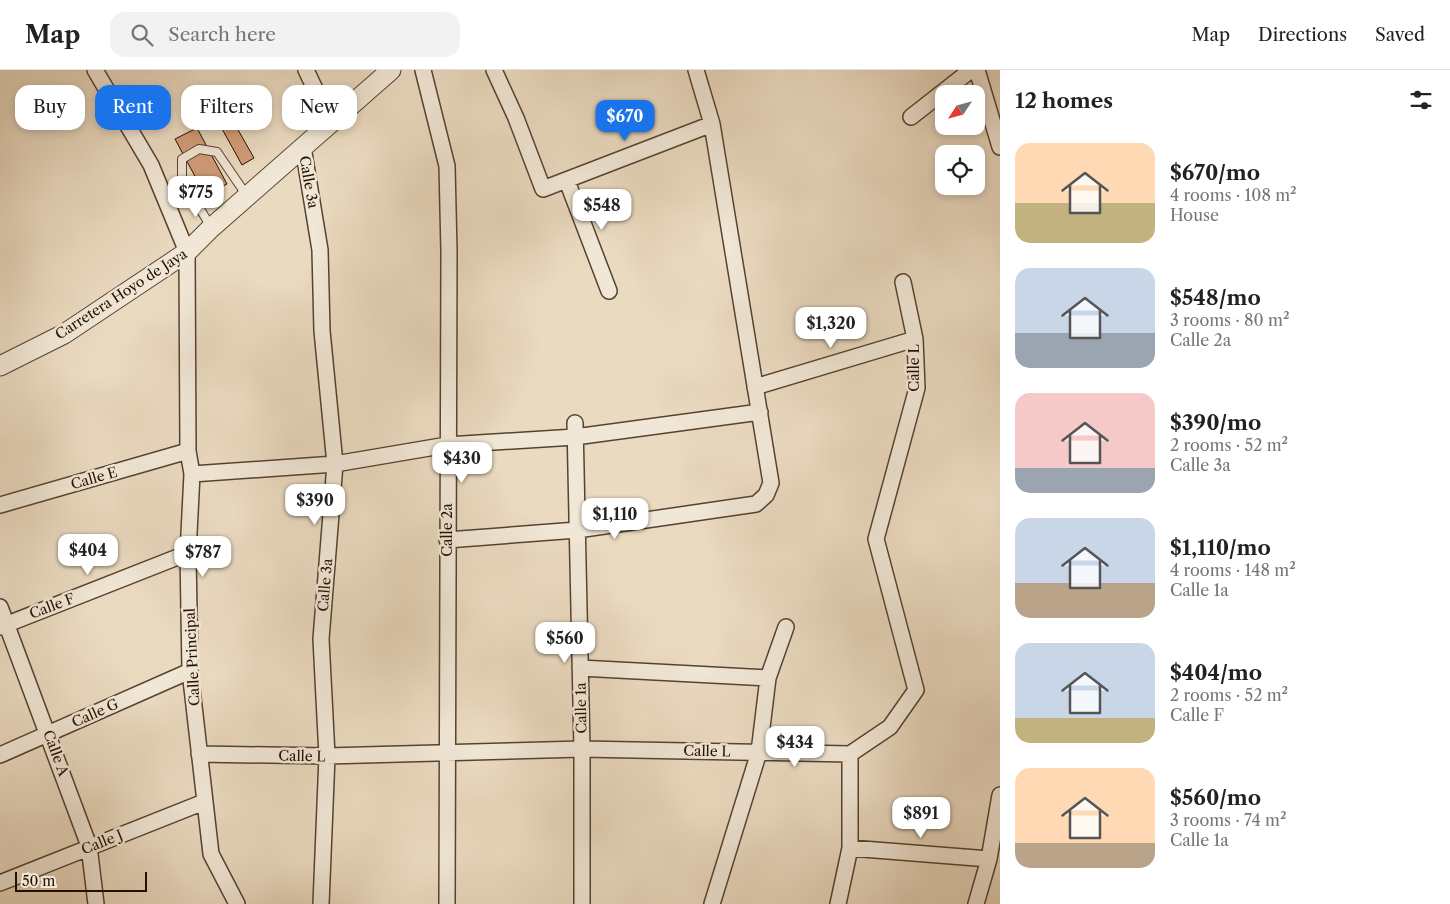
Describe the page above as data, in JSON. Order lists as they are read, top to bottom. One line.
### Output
{"streets":{"street":["Calle 3a","Carretera Hoyo de Jaya","Calle L","Calle E","Calle 2a","Calle F","Calle Principal","Calle 1a","Calle G","Calle A","Calle J"]},"crossings":[["Calle 3a","Carretera Hoyo de Jaya"],["Calle 3a","Calle L"],["Carretera Hoyo de Jaya","Calle Principal"],["Calle L","Calle 2a"],["Calle L","Calle Principal"],["Calle L","Calle 1a"],["Calle E","Calle Principal"],["Calle F","Calle Principal"],["Calle F","Calle A"],["Calle Principal","Calle G"],["Calle Principal","Calle J"],["Calle G","Calle A"],["Calle A","Calle J"]],"scale_bar":"50 m","north":"bottom left","page":{"header":"Map","search":"Search here","nav":["Map","Directions","Saved"],"heading":"12 homes","chip":["Buy","Rent","Filters","New"],"price":["$670","$775","$548","$1,320","$430","$390","$1,110","$404","$787","$560","$434","$891"],"list":[{"name":"$670/mo","note":"4 rooms · 108 m² · House"},{"name":"$548/mo","note":"3 rooms · 80 m² · Calle 2a"},{"name":"$390/mo","note":"2 rooms · 52 m² · Calle 3a"},{"name":"$1,110/mo","note":"4 rooms · 148 m² · Calle 1a"},{"name":"$404/mo","note":"2 rooms · 52 m² · Calle F"},{"name":"$560/mo","note":"3 rooms · 74 m² · Calle 1a"}],"scale":"50 m"}}
